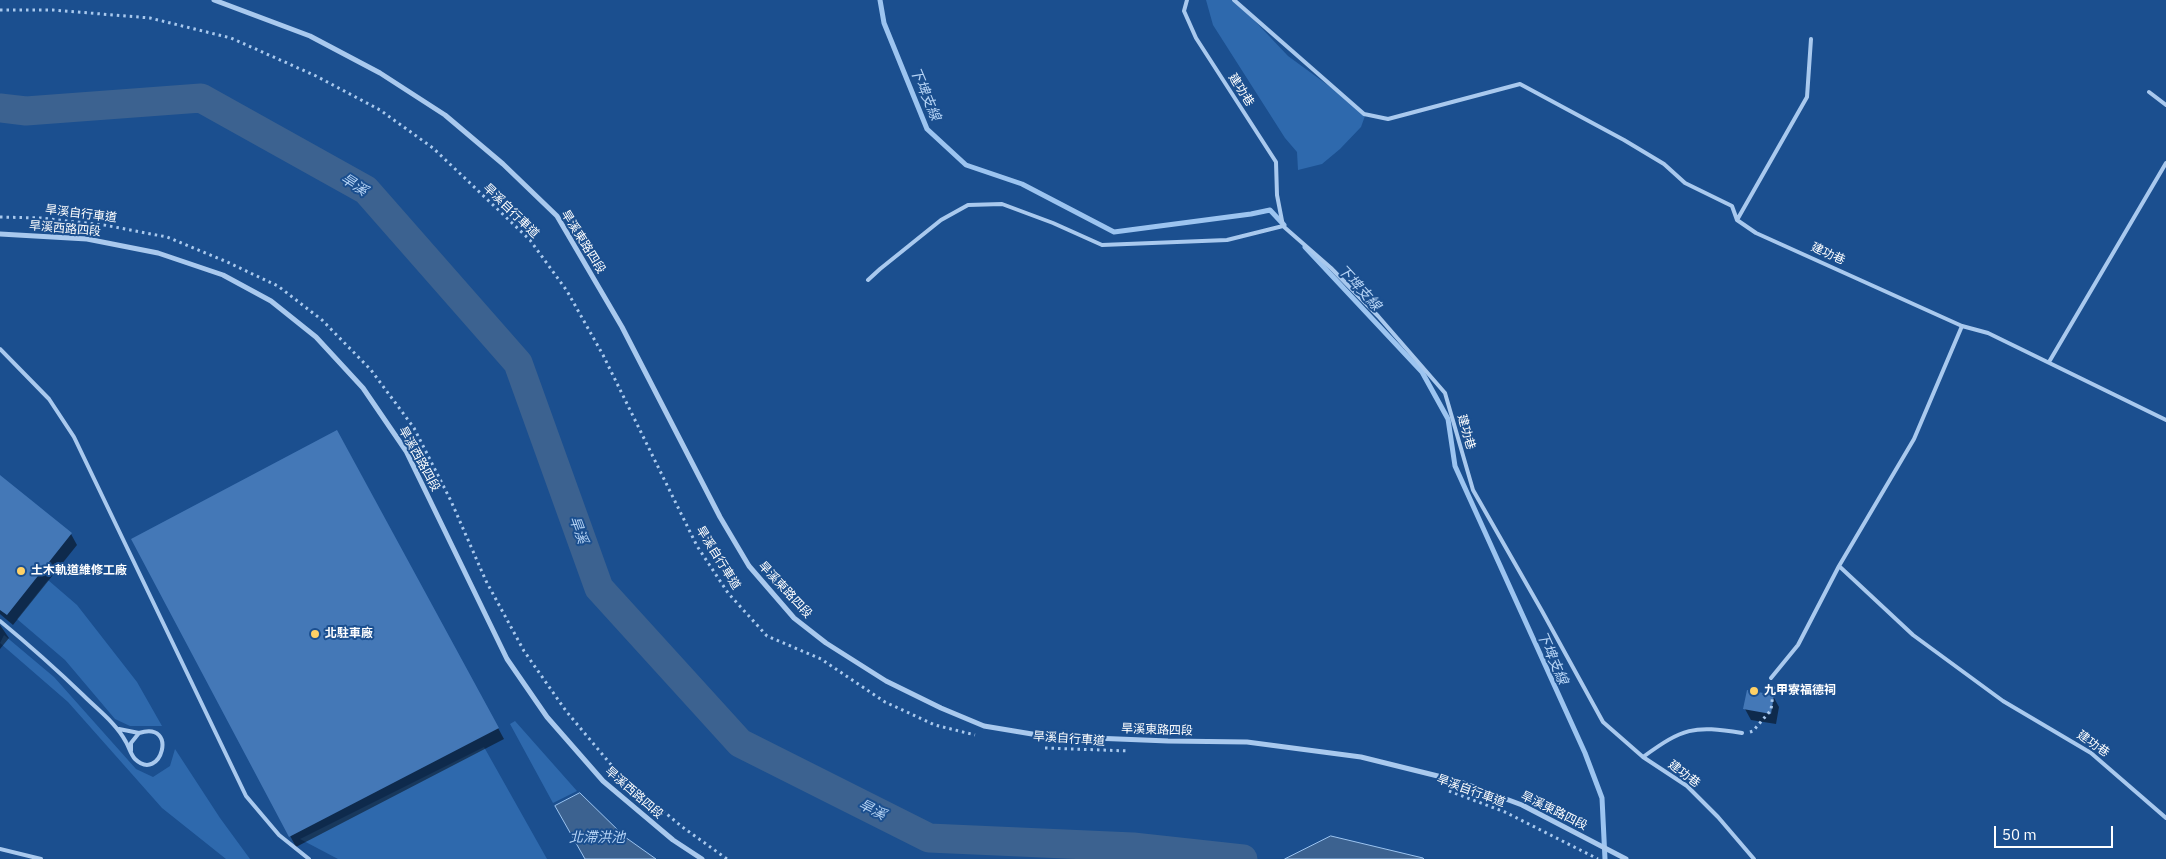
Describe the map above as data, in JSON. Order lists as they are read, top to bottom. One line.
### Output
{"streets":{"street":["旱溪西路四段","旱溪東路四段"],"lane":["建功巷"],"path":["旱溪自行車道"]},"water":["下埤支線","旱溪","北滯洪池"],"places":["土木軌道維修工廠","北駐車廠","九甲寮福德祠"],"scale_bar":"50 m"}
